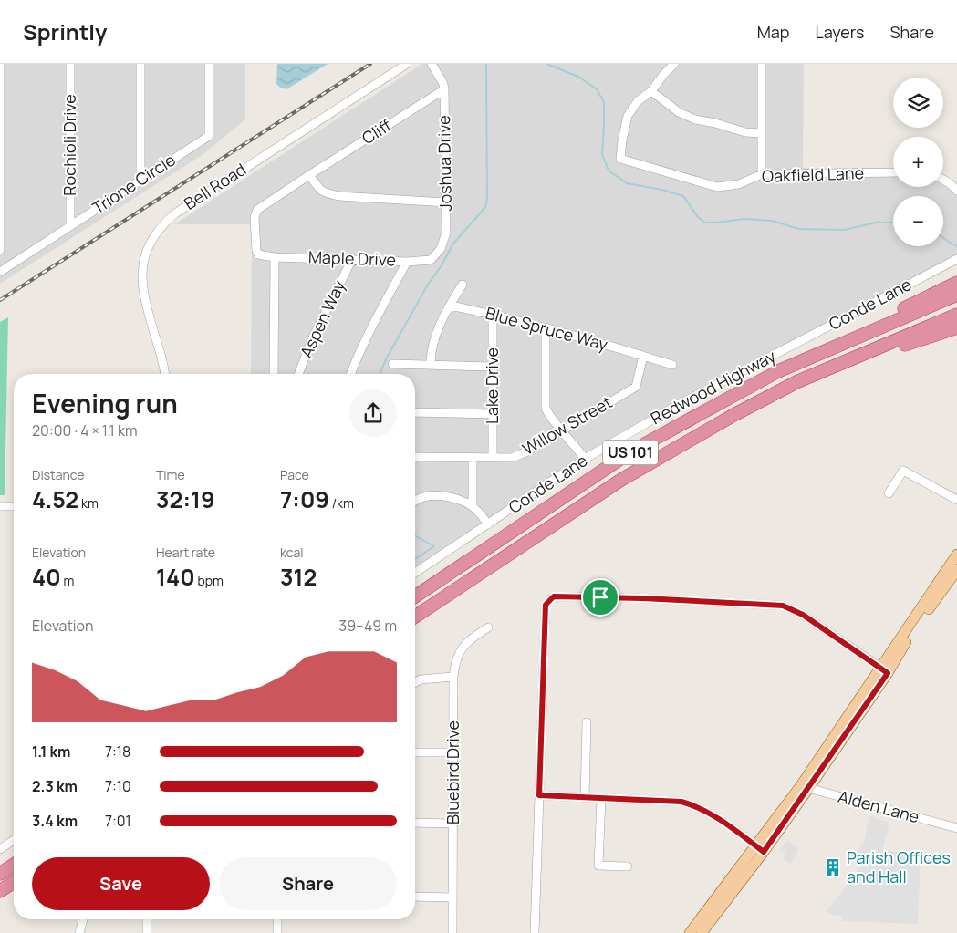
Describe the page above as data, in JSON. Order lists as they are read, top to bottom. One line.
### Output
{"streets":{"highway":["Redwood Highway","US 101"],"street":["Cliff","Rochioli Drive","Joshua Drive","Oakfield Lane","Trione Circle","Bell Road","Maple Drive","Conde Lane","Aspen Way","Blue Spruce Way","Lake Drive","Willow Street","Bluebird Drive","Alden Lane"]},"crossings":[["Cliff","Joshua Drive"],["Cliff","Maple Drive"],["Rochioli Drive","Trione Circle"],["Joshua Drive","Maple Drive"],["Maple Drive","Aspen Way"],["Blue Spruce Way","Lake Drive"],["Blue Spruce Way","Willow Street"],["Lake Drive","Willow Street"]],"places":{"building":["Parish Offices and Hall"]},"page":{"header":"Sprintly","nav":["Map","Layers","Share"],"map_buttons":["+","−"],"heading":["Evening run","20:00 · 4 × 1.1 km"],"stats":[["Distance","4.52 km"],["Time","32:19"],["Pace","7:09 /km"],["Elevation","40 m"],["Heart rate","140 bpm"],["kcal","312"]],"chart":["Elevation","39–49 m"],"list":[{"name":"1.1 km","note":"7:18"},{"name":"2.3 km","note":"7:10"},{"name":"3.4 km","note":"7:01"}],"buttons":["Save","Share"]}}
